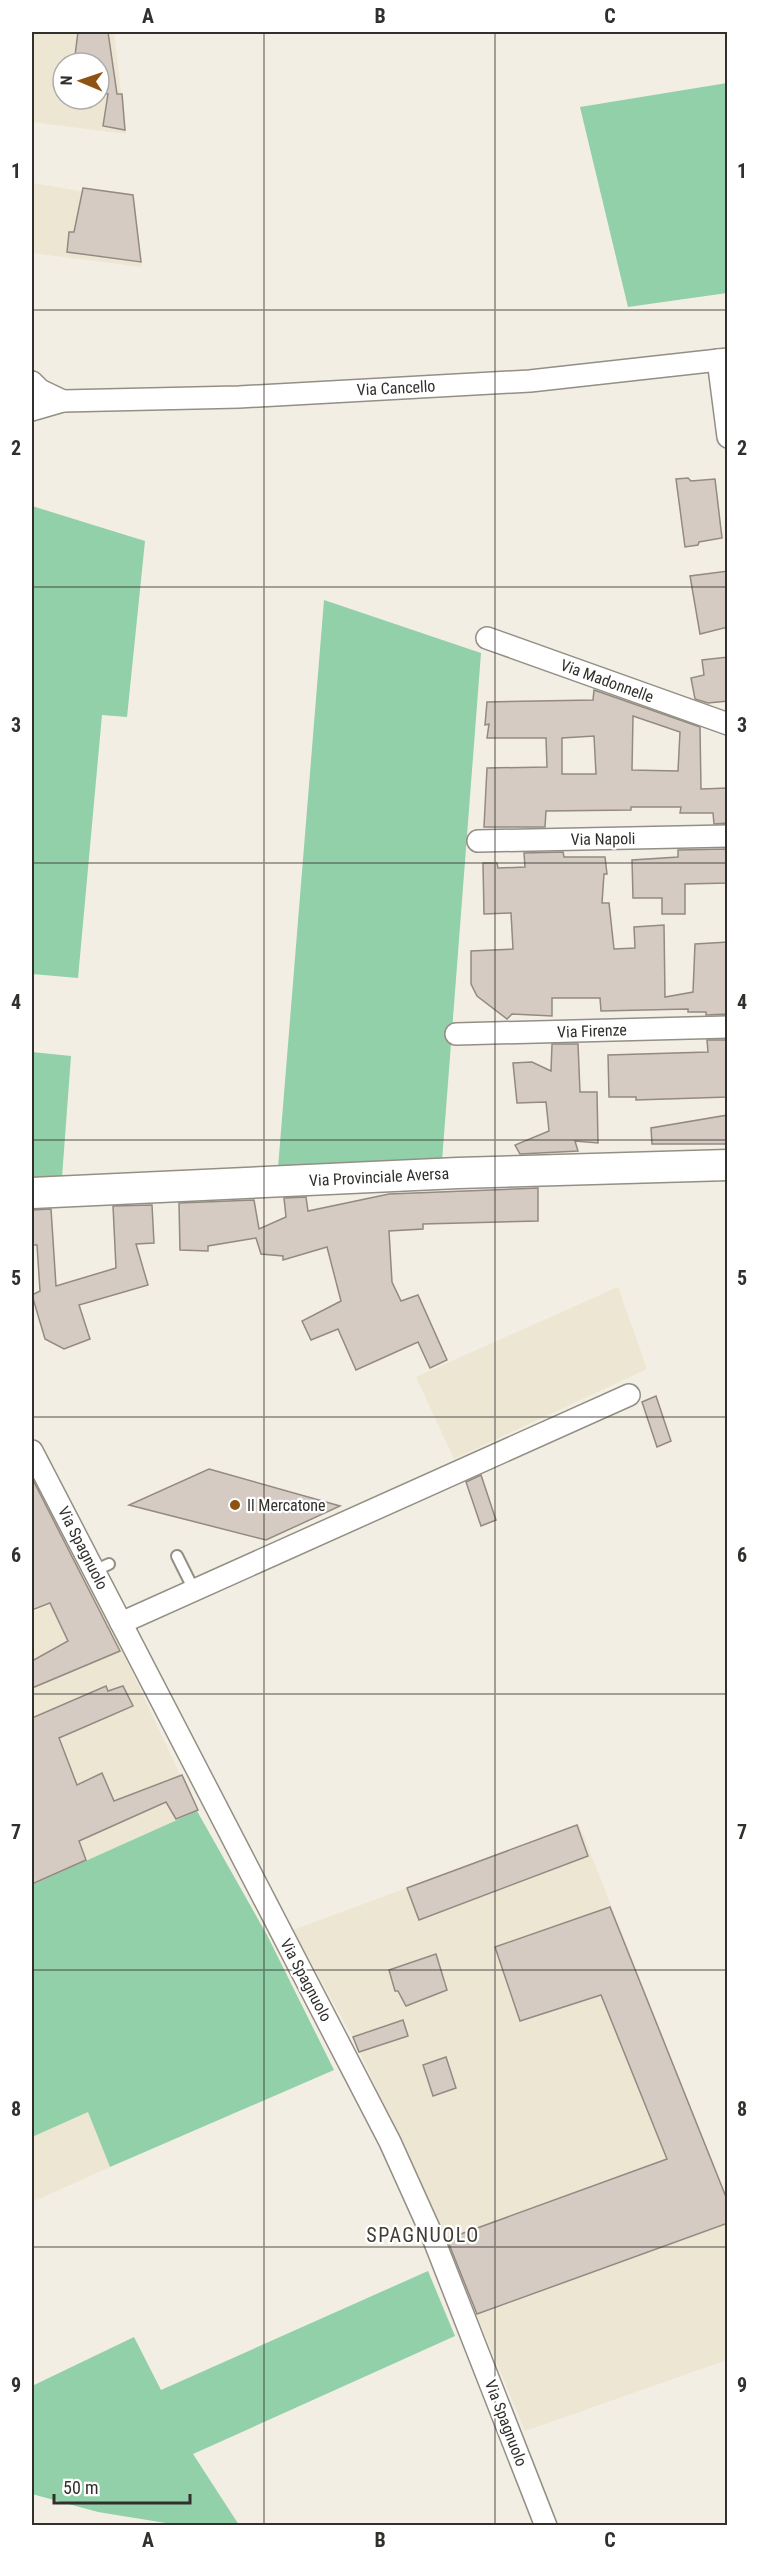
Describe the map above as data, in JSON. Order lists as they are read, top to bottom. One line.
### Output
{"streets":{"street":["Via Cancello","Via Madonnelle","Via Napoli","Via Firenze","Via Provinciale Aversa","Via Spagnuolo"]},"districts":["SPAGNUOLO"],"places":["Il Mercatone"],"scale_bar":"50 m","north":"left","grid":{"columns":["A","B","C"],"rows":["1","2","3","4","5","6","7","8","9"]}}
